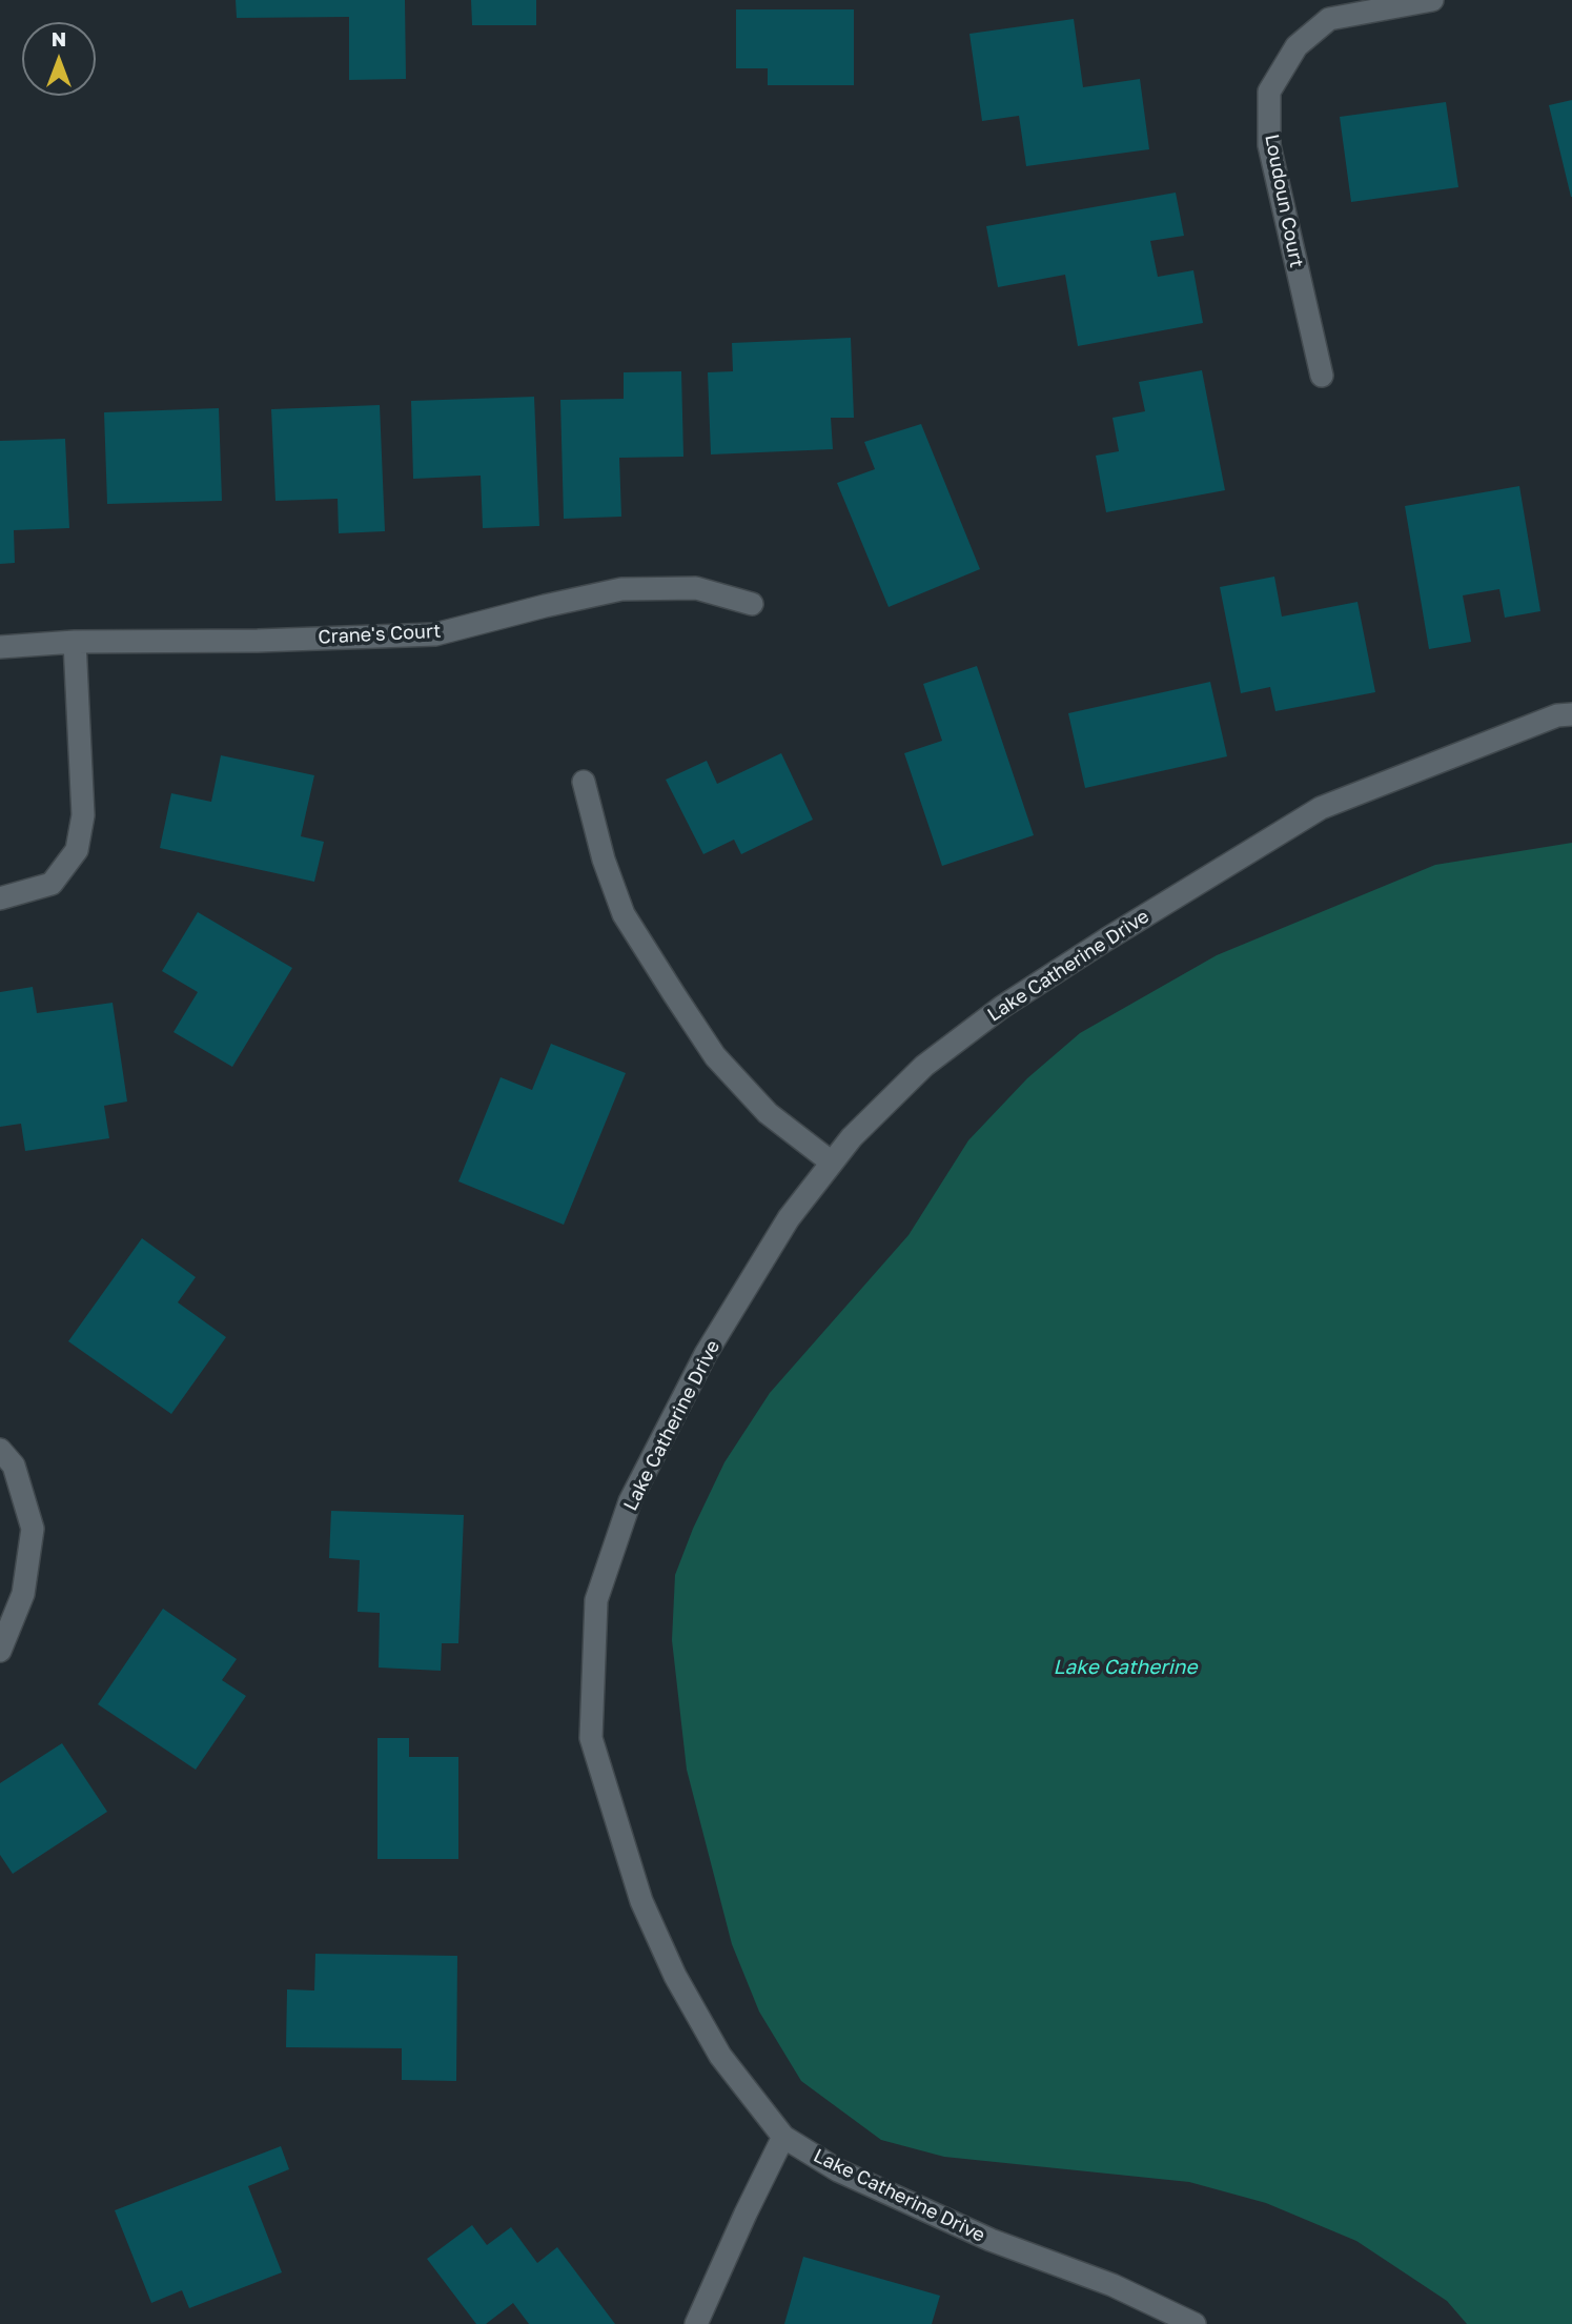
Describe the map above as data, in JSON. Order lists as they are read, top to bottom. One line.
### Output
{"streets":{"street":["Loudoun Court","Crane's Court","Lake Catherine Drive"]},"water":["Lake Catherine"],"north":"top"}
